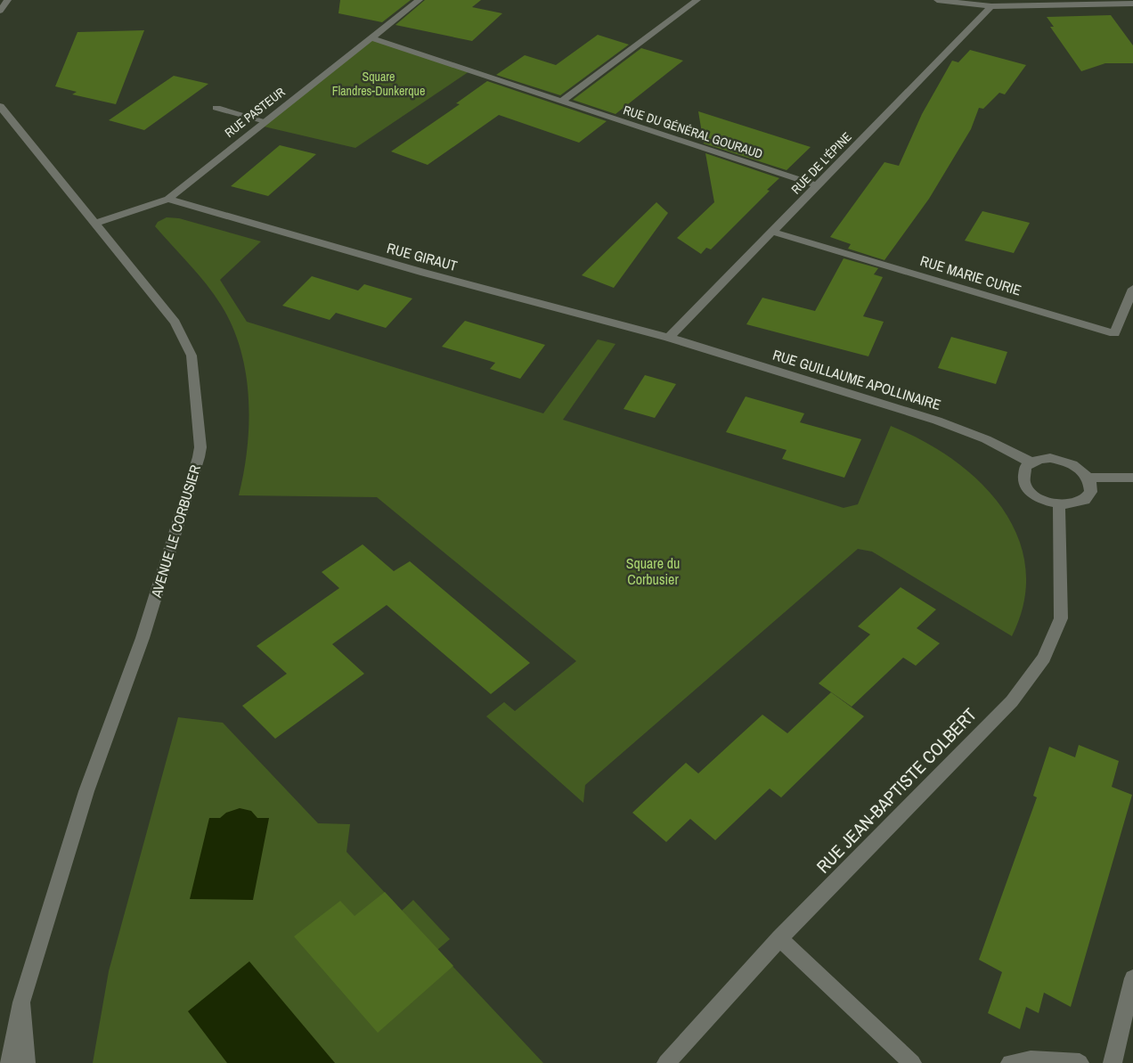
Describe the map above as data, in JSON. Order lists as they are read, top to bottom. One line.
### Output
{"streets":{"street":["RUE PASTEUR","RUE DU GÉNÉRAL GOURAUD","RUE DE L'ÉPINE","RUE GIRAUT","RUE MARIE CURIE","RUE GUILLAUME APOLLINAIRE","AVENUE LE CORBUSIER","RUE JEAN-BAPTISTE COLBERT"]},"crossings":[["RUE PASTEUR","RUE DU GÉNÉRAL GOURAUD"],["RUE PASTEUR","RUE GIRAUT"],["RUE PASTEUR","AVENUE LE CORBUSIER"],["RUE DU GÉNÉRAL GOURAUD","RUE DE L'ÉPINE"],["RUE DE L'ÉPINE","RUE GIRAUT"],["RUE DE L'ÉPINE","RUE MARIE CURIE"],["RUE DE L'ÉPINE","RUE GUILLAUME APOLLINAIRE"],["RUE GIRAUT","RUE GUILLAUME APOLLINAIRE"],["RUE GUILLAUME APOLLINAIRE","RUE JEAN-BAPTISTE COLBERT"]],"parks":["Square Flandres-Dunkerque","Square du Corbusier"]}
